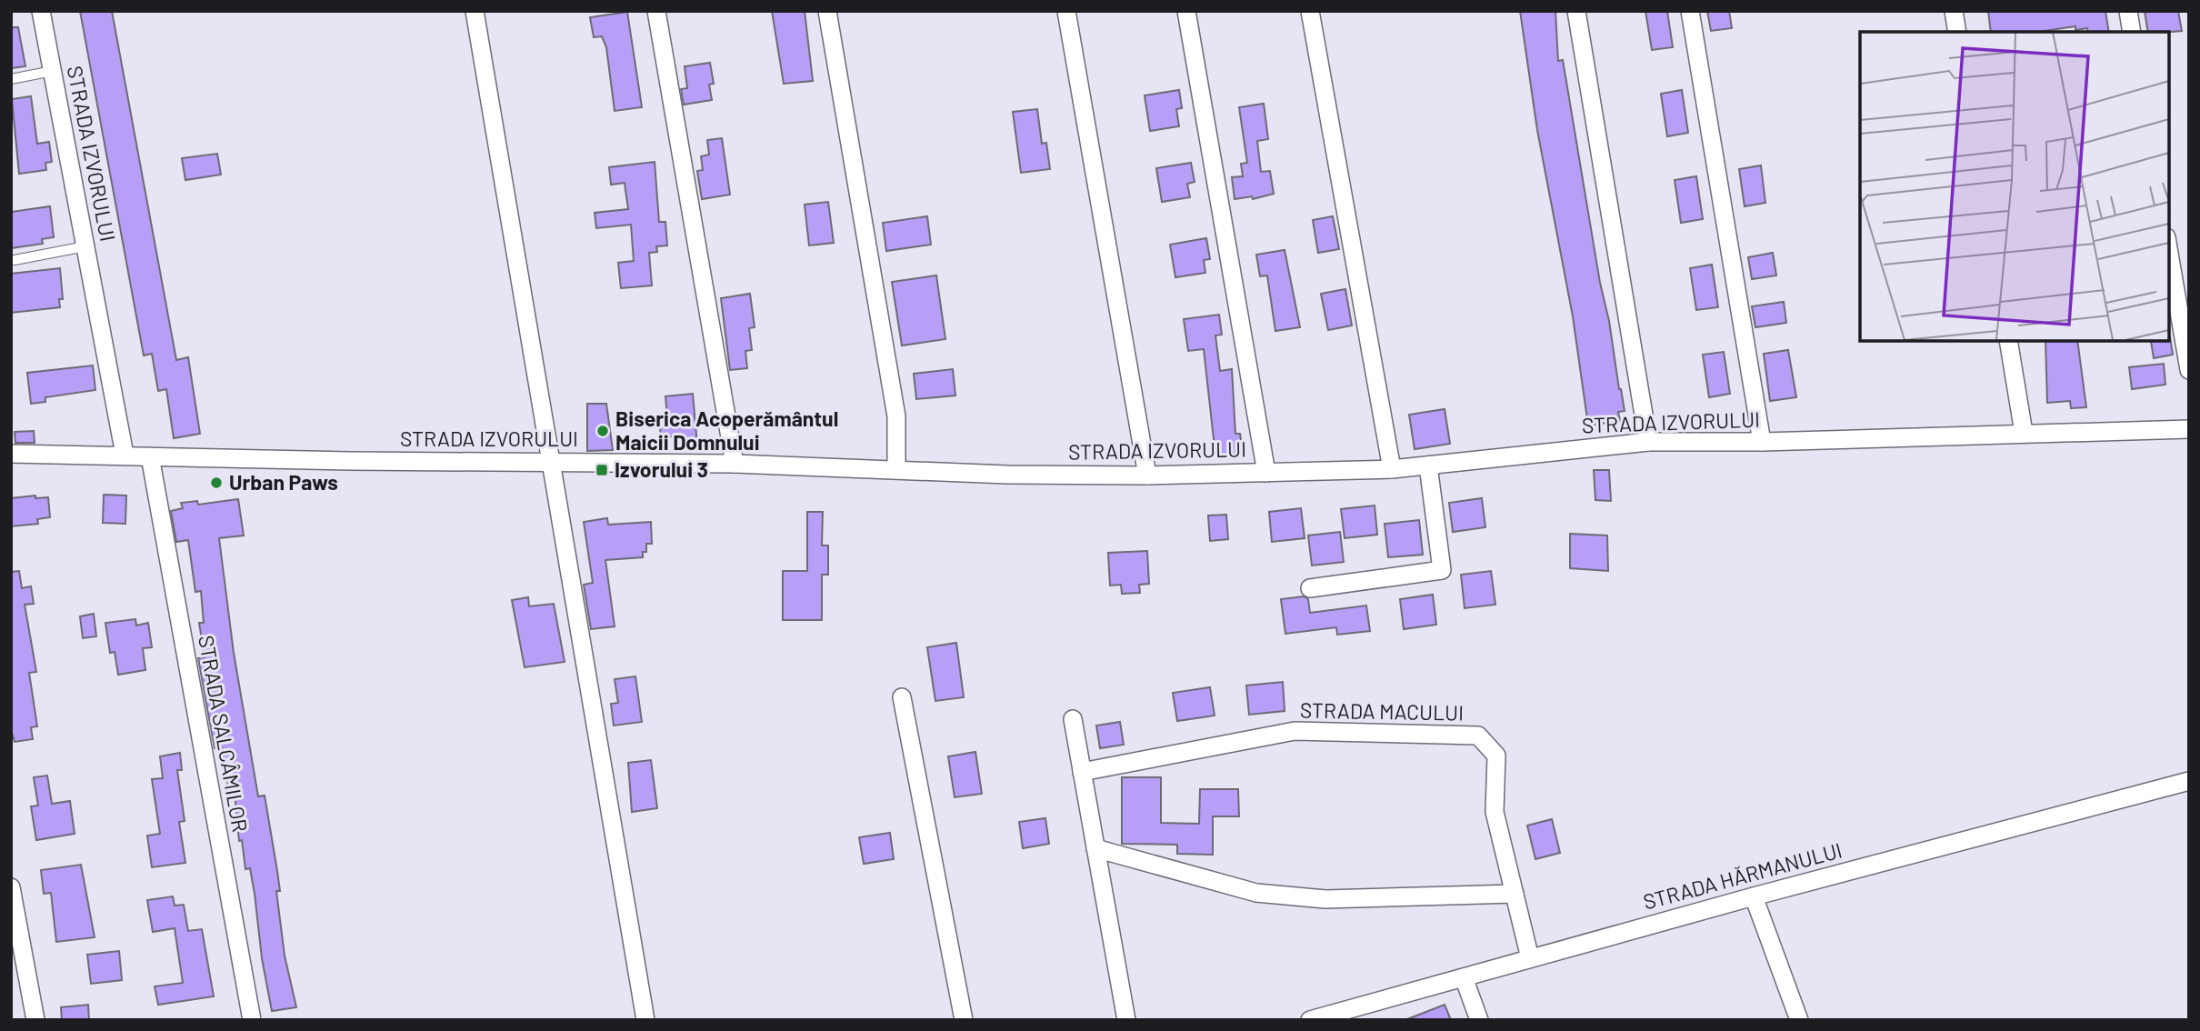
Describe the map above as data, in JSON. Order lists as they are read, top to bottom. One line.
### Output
{"streets":{"street":["STRADA IZVORULUI","STRADA MACULUI","STRADA SALCÂMILOR","STRADA HĂRMANULUI"]},"crossings":[["STRADA IZVORULUI","STRADA SALCÂMILOR"],["STRADA MACULUI","STRADA HĂRMANULUI"]],"places":{"other":["Biserica Acoperământul Maicii Domnului","Urban Paws"],"transit":["Izvorului 3"]}}
